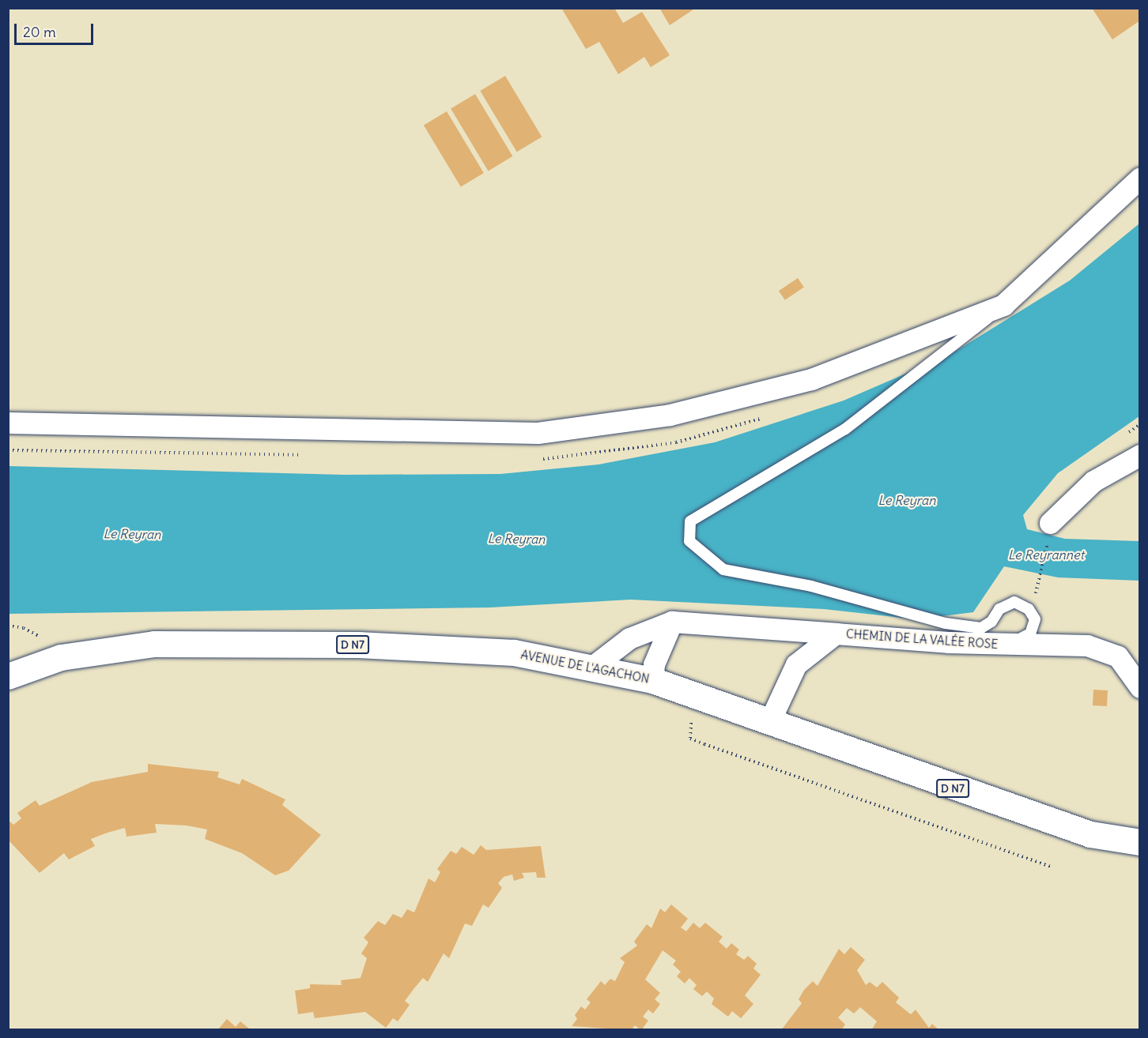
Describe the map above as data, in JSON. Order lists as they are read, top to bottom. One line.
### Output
{"streets":{"main road":["D N7","AVENUE DE L'AGACHON"],"street":["CHEMIN DE LA VALÉE ROSE"]},"crossings":[["CHEMIN DE LA VALÉE ROSE","AVENUE DE L'AGACHON"]],"water":["Le Reyran","Le Reyrannet"],"scale_bar":"20 m"}
